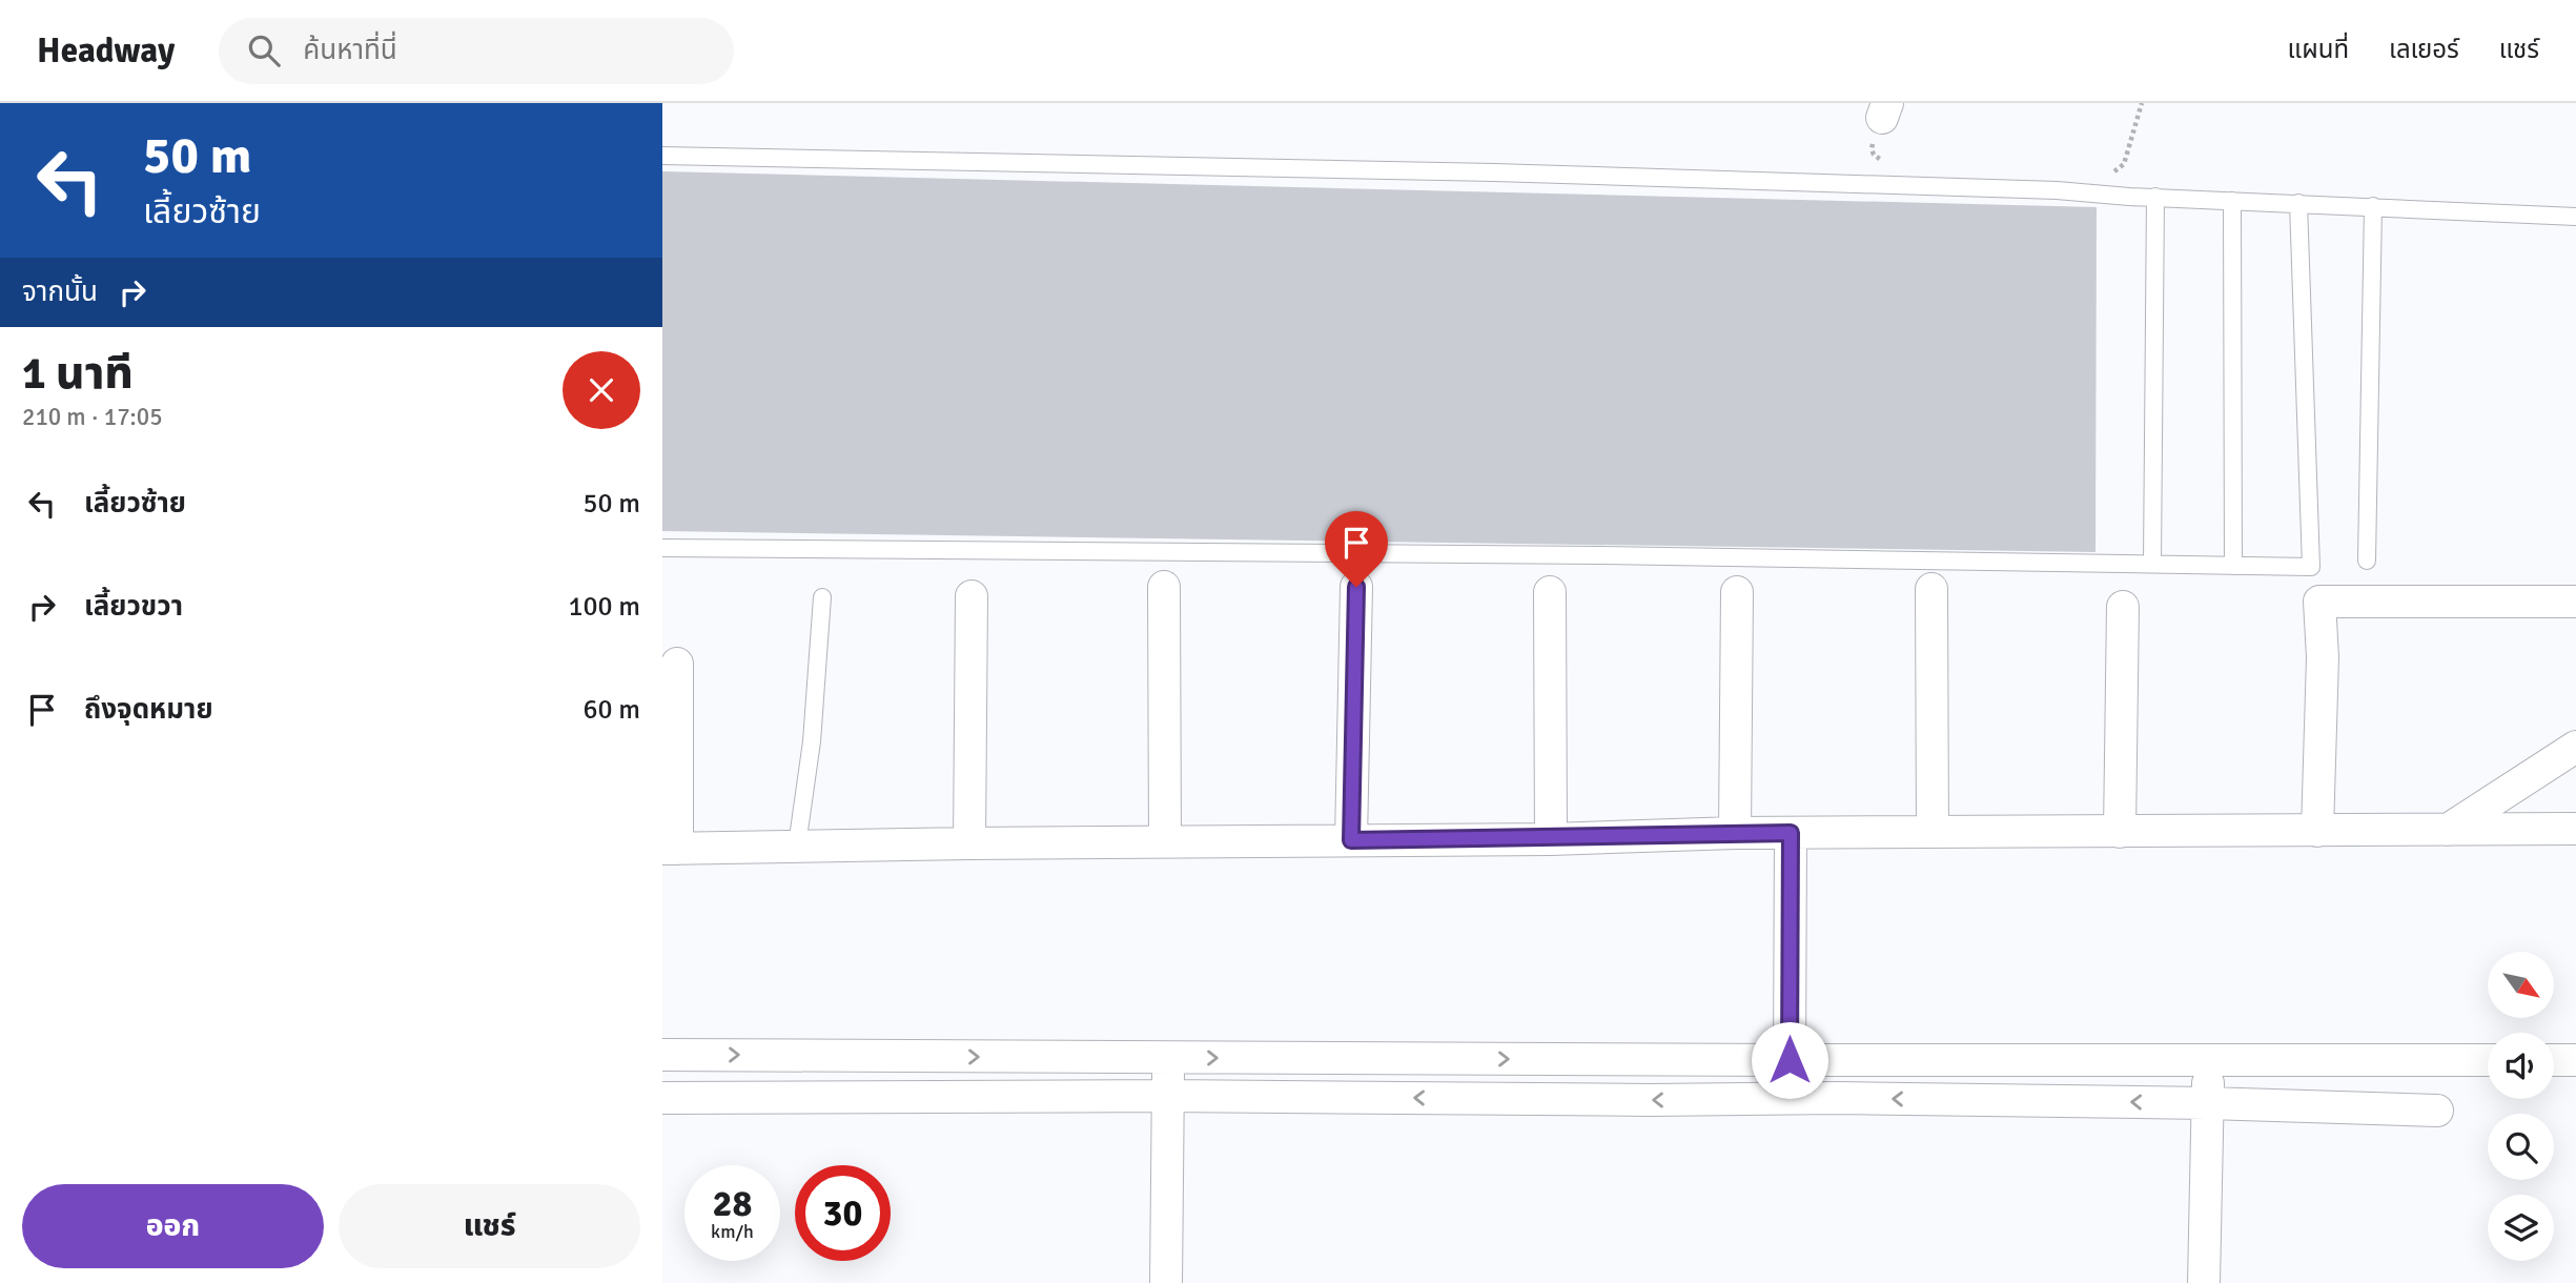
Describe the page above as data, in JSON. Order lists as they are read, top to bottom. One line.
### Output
{"north":"bottom right","page":{"header":"Headway","search":"ค้นหาที่นี่","nav":["แผนที่","เลเยอร์","แชร์"],"turn":["50 m","เลี้ยวซ้าย"],"then":"จากนั้น","heading":["1 นาที","210 m · 17:05"],"list":[{"name":"เลี้ยวซ้าย","value":"50 m"},{"name":"เลี้ยวขวา","value":"100 m"},{"name":"ถึงจุดหมาย","value":"60 m"}],"speed":"28 km/h","limit":"30","buttons":["ออก","แชร์"]}}
